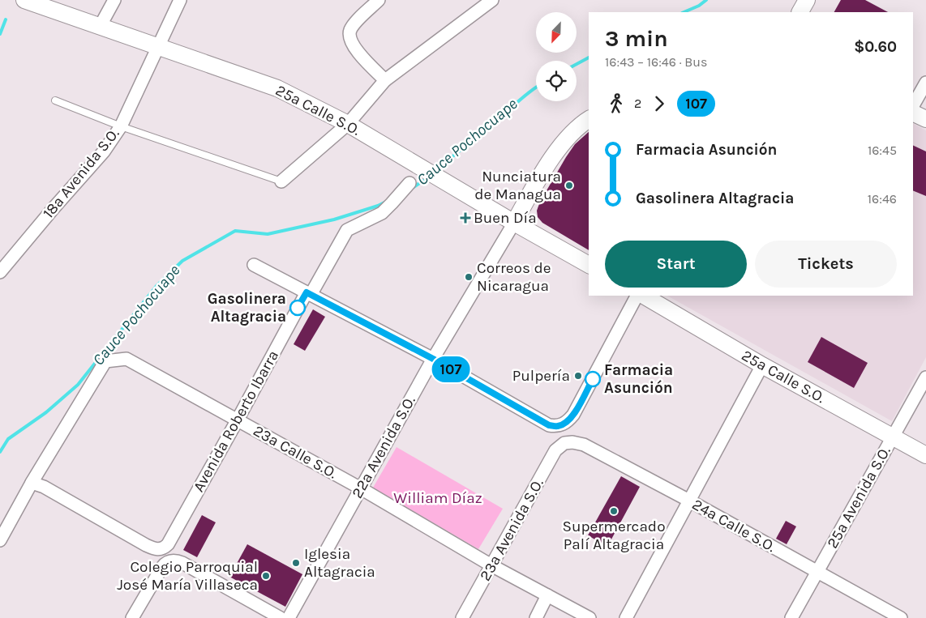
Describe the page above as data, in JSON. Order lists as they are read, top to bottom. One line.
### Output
{"streets":{"street":["25a Calle S.O.","18a Avenida S.O.","Avenida Roberto Ibarra","22a Avenida S.O.","23a Calle S.O.","25a Avenida S.O.","24a Calle S.O.","23a Avenida S.O."]},"crossings":[["25a Calle S.O.","18a Avenida S.O."],["25a Calle S.O.","22a Avenida S.O."],["25a Calle S.O.","25a Avenida S.O."],["Avenida Roberto Ibarra","23a Calle S.O."],["22a Avenida S.O.","23a Calle S.O."],["23a Calle S.O.","23a Avenida S.O."],["25a Avenida S.O.","24a Calle S.O."],["24a Calle S.O.","23a Avenida S.O."]],"water":["Cauce Pochocuape"],"parks":["William Díaz"],"places":{"other":["Nunciatura de Managua","Correos de Nicaragua","Gasolinera Altagracia","Pulpería","Farmacia Asunción","Supermercado Palí Altagracia","Iglesia Altagracia","Colegio Parroquial José María Villaseca"],"health":["Buen Día"]},"lines":["bus line 107"],"north":"bottom left","page":{"on_map":"107","heading":["3 min","16:43 – 16:46 · Bus","$0.60"],"legs":["2","107"],"list":[{"name":"Farmacia Asunción","value":"16:45"},{"name":"Gasolinera Altagracia","value":"16:46"}],"buttons":["Start","Tickets"]}}
